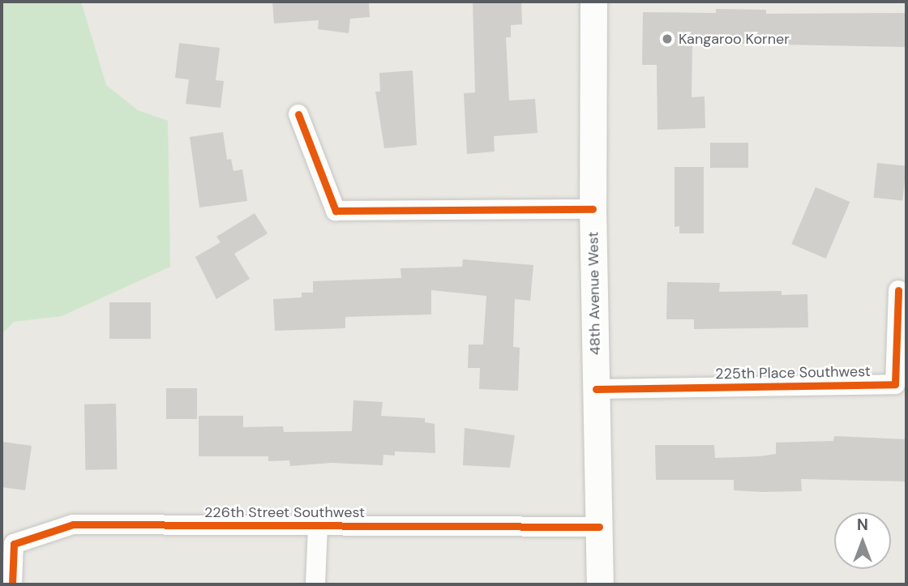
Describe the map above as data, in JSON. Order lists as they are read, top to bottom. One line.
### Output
{"streets":{"main road":["48th Avenue West"],"street":["225th Place Southwest","226th Street Southwest"]},"crossings":[["48th Avenue West","225th Place Southwest"],["48th Avenue West","226th Street Southwest"]],"places":["Kangaroo Korner"],"north":"top"}
